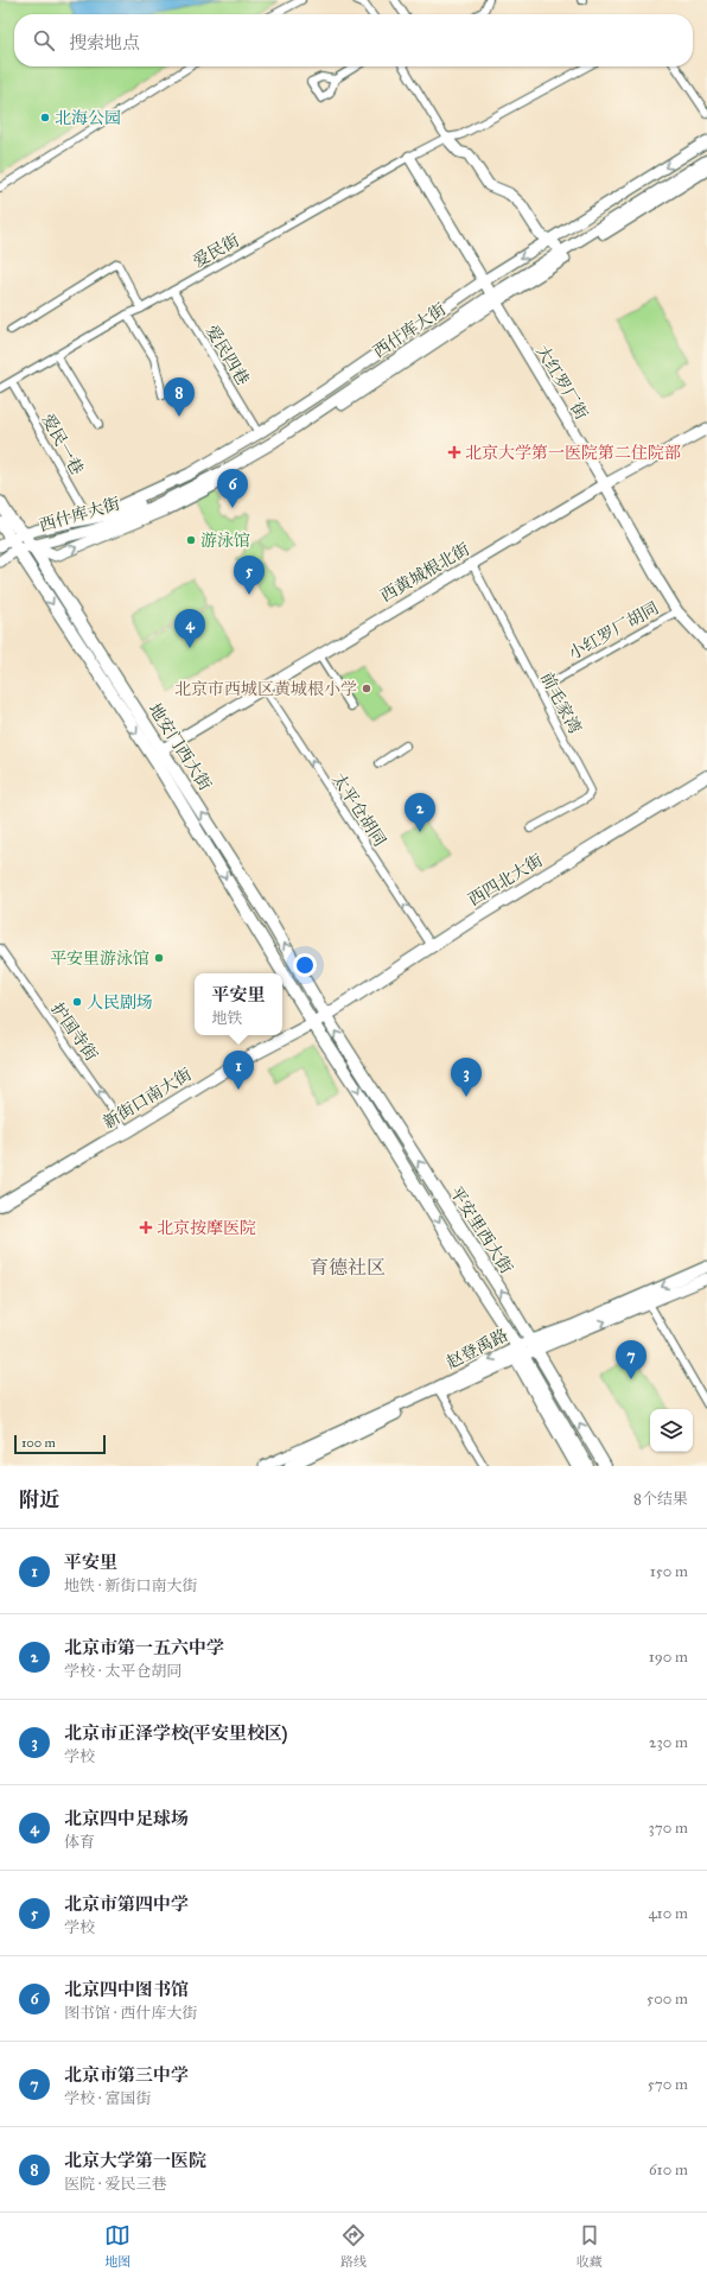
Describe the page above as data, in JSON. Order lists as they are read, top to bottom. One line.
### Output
{"streets":{"main road":["地安门西大街","西四北大街","新街口南大街","平安里西大街"],"street":["爱民街","西什库大街","爱民四巷","大红罗厂街","爱民一巷","西黄城根北街","小红罗厂胡同","前毛家湾","太平仓胡同","护国寺街","赵登禹路"]},"crossings":[["爱民街","爱民四巷"],["爱民街","大红罗厂街"],["爱民街","爱民一巷"],["西什库大街","爱民四巷"],["西什库大街","大红罗厂街"],["西什库大街","爱民一巷"],["西什库大街","地安门西大街"],["大红罗厂街","西黄城根北街"],["大红罗厂街","小红罗厂胡同"],["西黄城根北街","前毛家湾"],["西黄城根北街","地安门西大街"],["西黄城根北街","太平仓胡同"],["小红罗厂胡同","前毛家湾"],["地安门西大街","西四北大街"],["地安门西大街","新街口南大街"],["地安门西大街","平安里西大街"],["太平仓胡同","西四北大街"],["西四北大街","新街口南大街"],["西四北大街","平安里西大街"],["护国寺街","新街口南大街"],["新街口南大街","平安里西大街"],["平安里西大街","赵登禹路"]],"one_way":["太平仓胡同","护国寺街"],"districts":["育德社区"],"places":{"other":["北海公园","游泳馆","北京市西城区黄城根小学","平安里游泳馆","人民剧场"],"health":["北京大学第一医院第二住院部","北京按摩医院"]},"scale_bar":"100 m","page":{"search":"搜索地点","pins":["8","6","5","4","2","1","3","7"],"popup":["平安里","地铁"],"scale":"100 m","heading":["附近","8个结果"],"list":[{"mark":"1","name":"平安里","note":"地铁 · 新街口南大街","value":"150 m"},{"mark":"2","name":"北京市第一五六中学","note":"学校 · 太平仓胡同","value":"190 m"},{"mark":"3","name":"北京市正泽学校(平安里校区)","note":"学校","value":"230 m"},{"mark":"4","name":"北京四中足球场","note":"体育","value":"370 m"},{"mark":"5","name":"北京市第四中学","note":"学校","value":"410 m"},{"mark":"6","name":"北京四中图书馆","note":"图书馆 · 西什库大街","value":"500 m"},{"mark":"7","name":"北京市第三中学","note":"学校 · 富国街","value":"570 m"},{"mark":"8","name":"北京大学第一医院","note":"医院 · 爱民三巷","value":"610 m"}],"nav":["地图","路线","收藏"]}}
